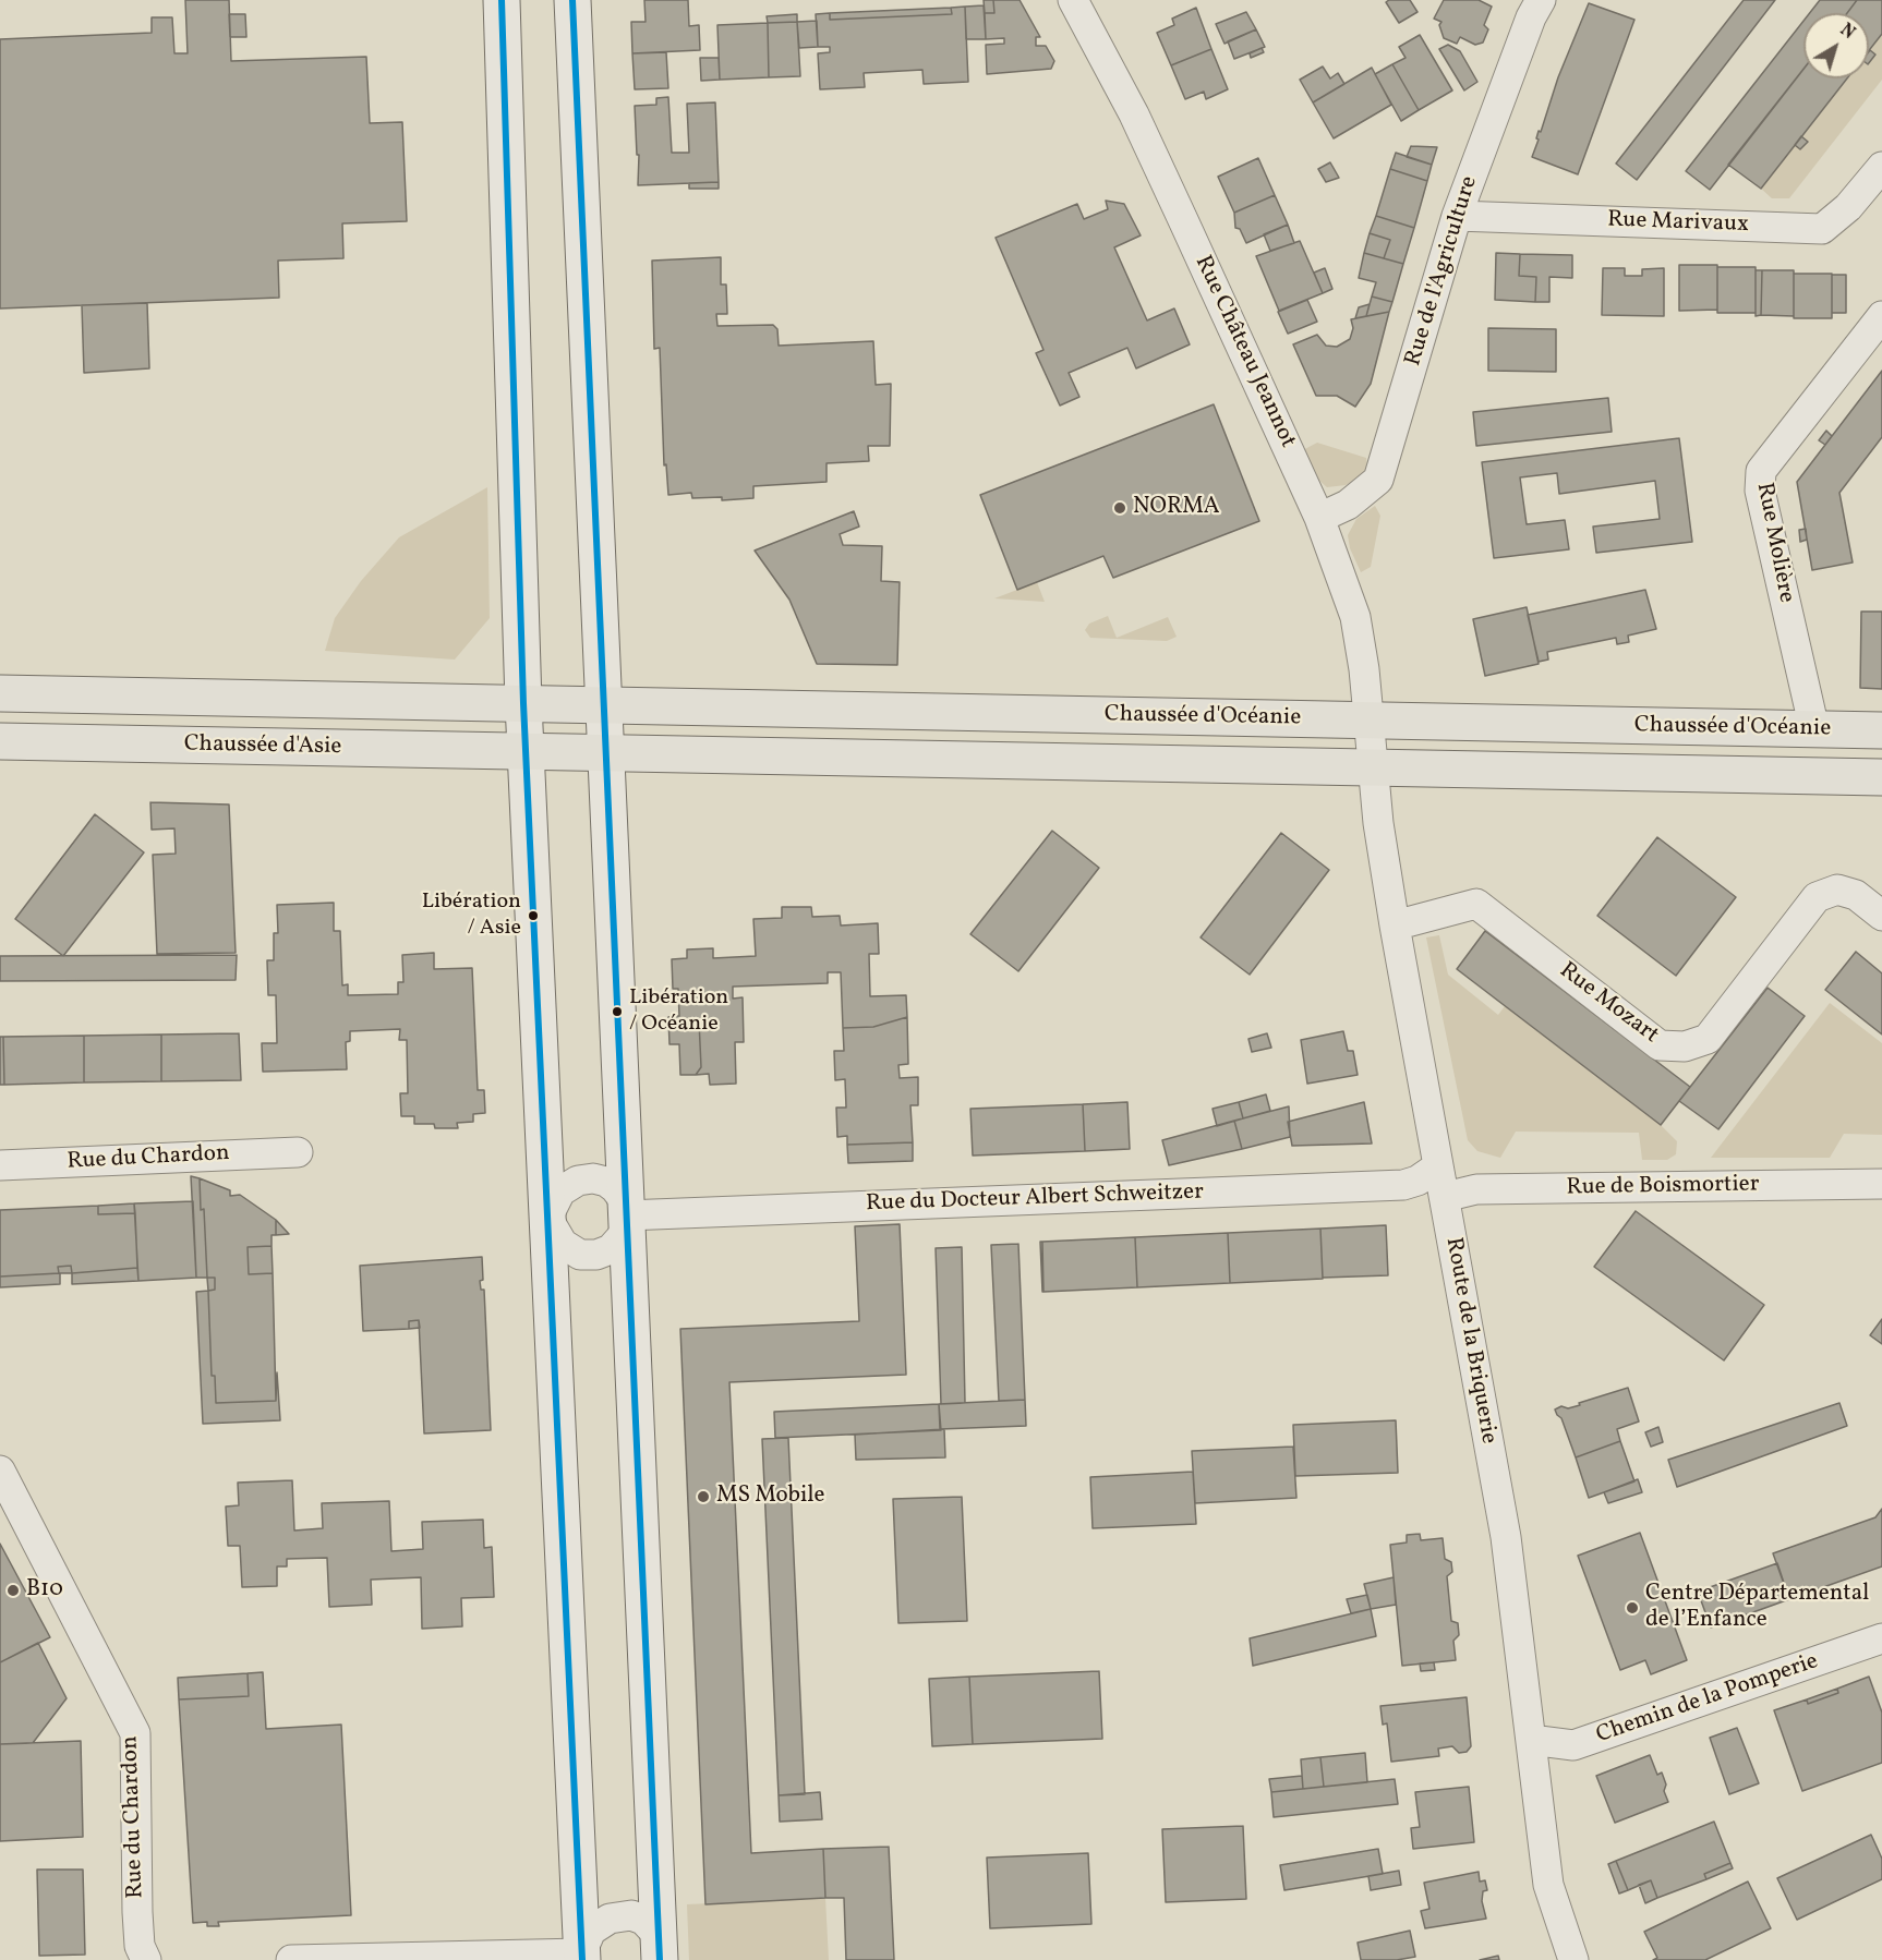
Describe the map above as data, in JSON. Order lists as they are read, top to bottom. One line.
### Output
{"streets":{"main road":["Chaussée d'Océanie","Chaussée d'Asie"],"street":["Rue Marivaux","Rue de l'Agriculture","Rue Château Jeannot","Rue Molière","Rue Mozart","Rue du Chardon","Rue de Boismortier","Rue du Docteur Albert Schweitzer","Route de la Briquerie","Chemin de la Pomperie"]},"crossings":[["Rue Marivaux","Rue de l'Agriculture"],["Rue de l'Agriculture","Rue Château Jeannot"],["Rue Château Jeannot","Chaussée d'Océanie"],["Rue Château Jeannot","Route de la Briquerie"],["Rue Molière","Chaussée d'Océanie"],["Chaussée d'Océanie","Chaussée d'Asie"],["Chaussée d'Océanie","Route de la Briquerie"],["Rue Mozart","Route de la Briquerie"],["Rue de Boismortier","Route de la Briquerie"],["Rue du Docteur Albert Schweitzer","Route de la Briquerie"],["Route de la Briquerie","Chemin de la Pomperie"]],"places":["NORMA","Libération / Asie","Libération / Océanie","MS Mobile","B10","Centre Départemental de l’Enfance"],"north":"top right"}
